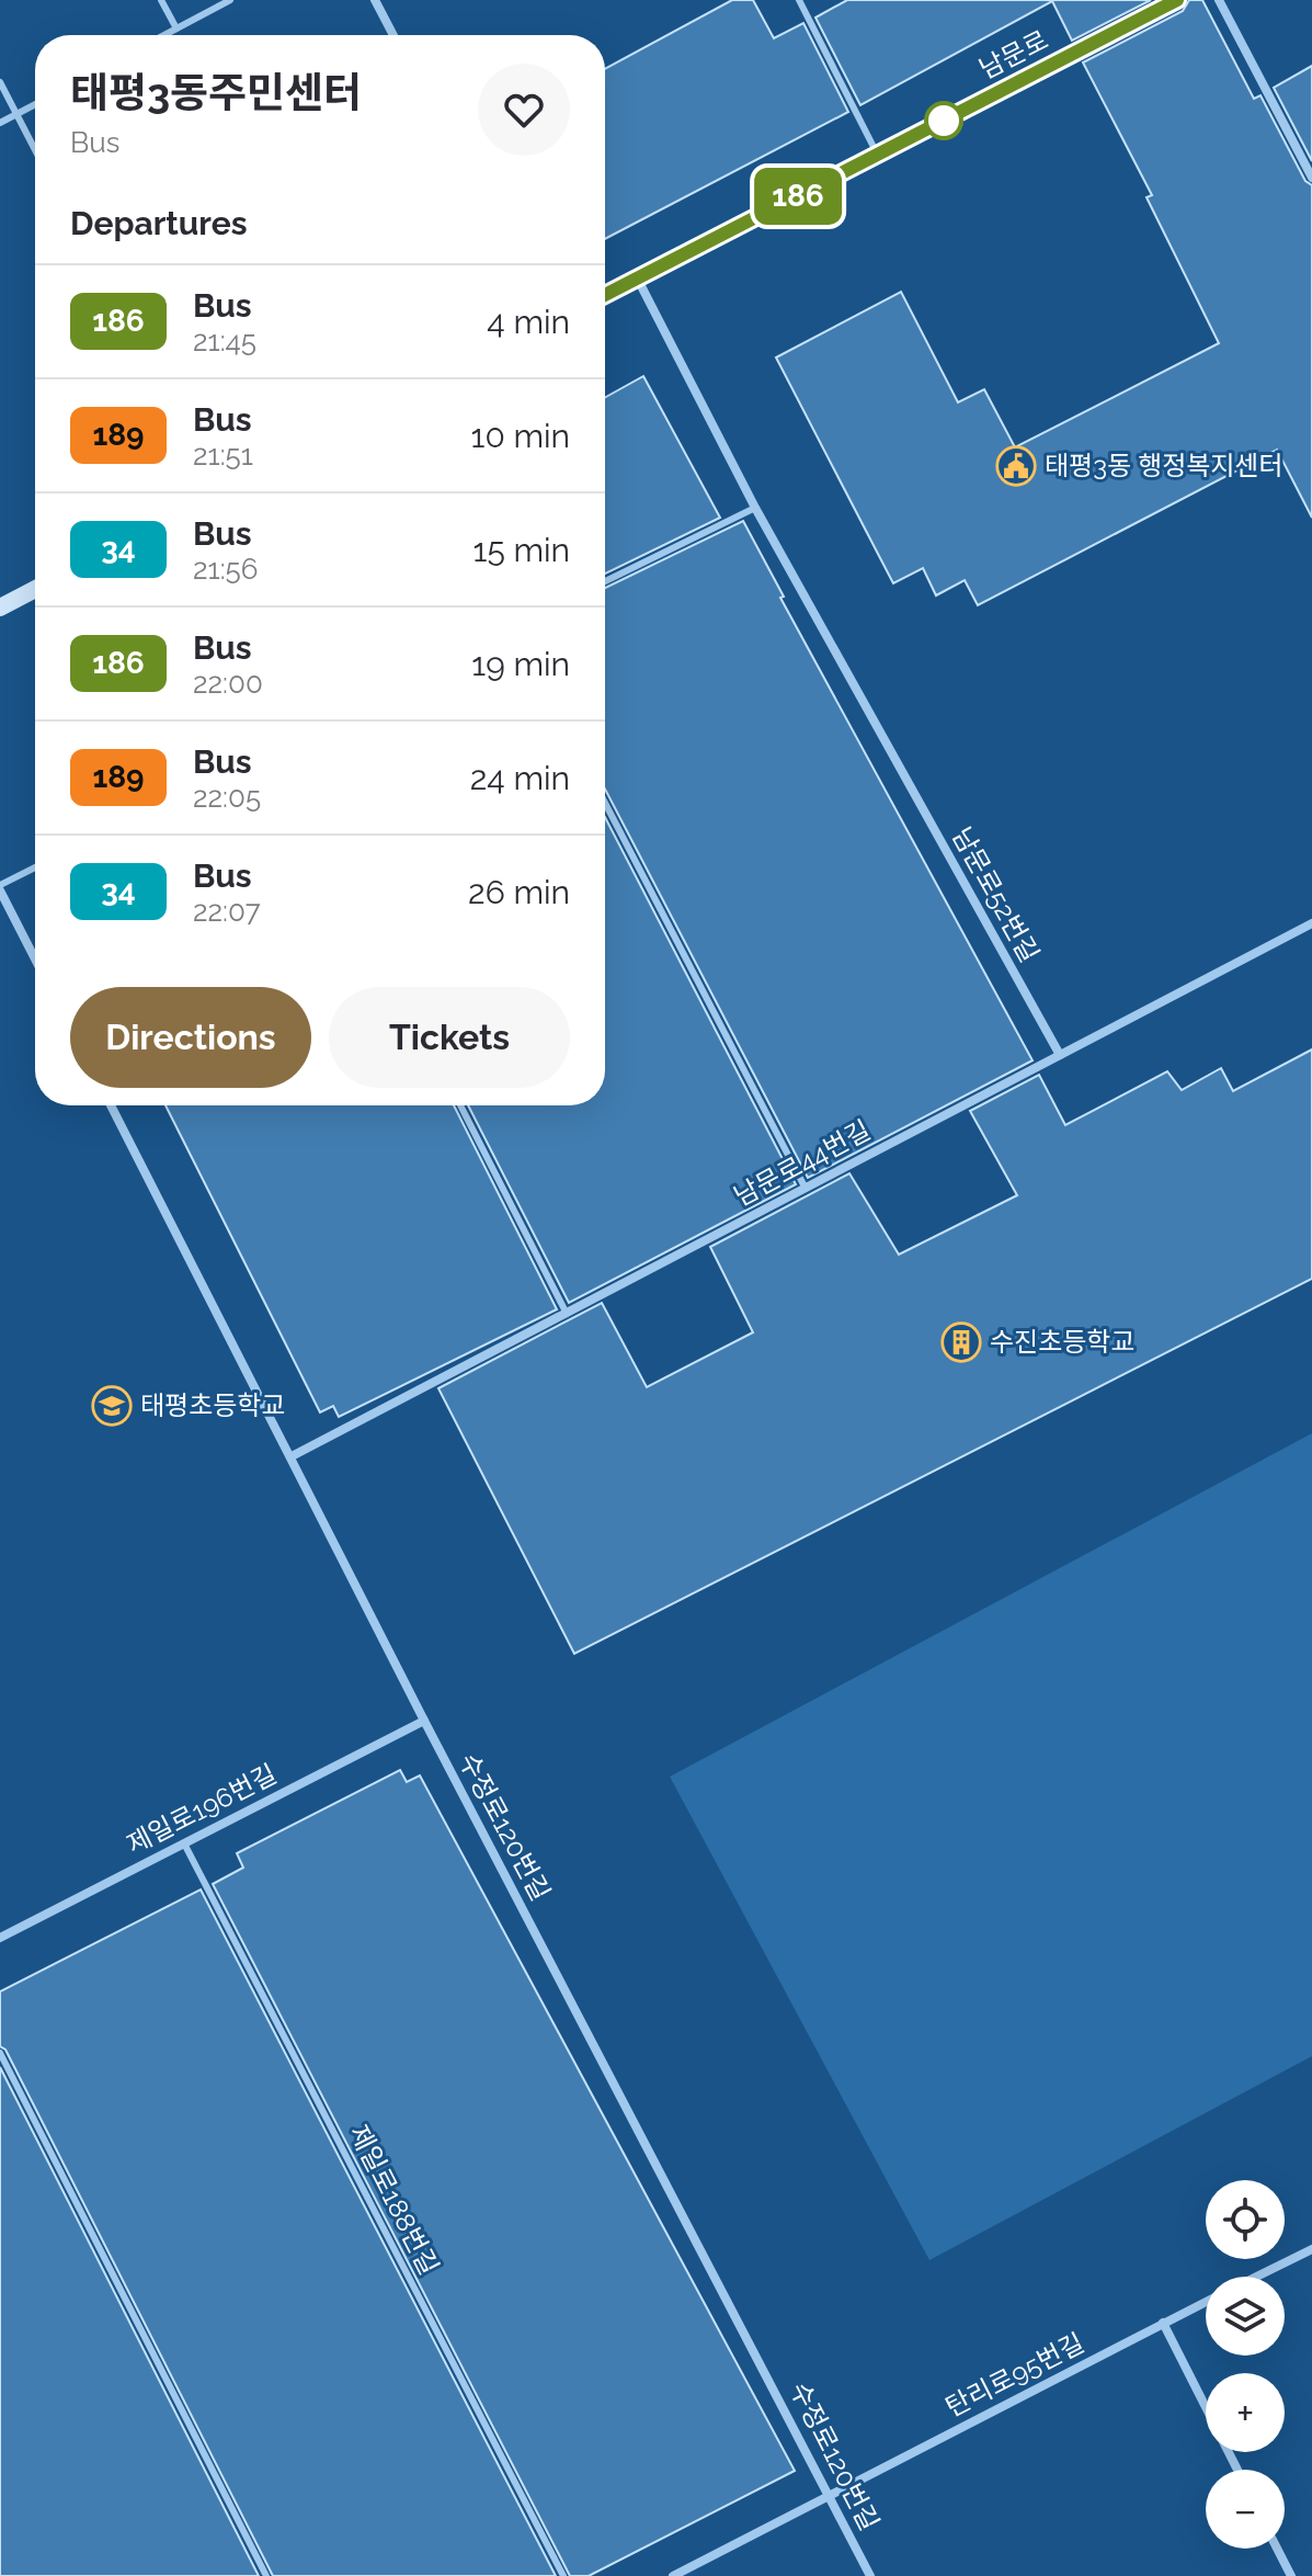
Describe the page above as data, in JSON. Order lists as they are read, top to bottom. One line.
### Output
{"streets":{"main road":["남문로"],"street":["남문로52번길","남문로44번길","제일로196번길","수정로120번길","탄리로95번길"],"lane":["제일로188번길"]},"crossings":[["남문로","남문로52번길"],["남문로52번길","남문로44번길"],["남문로44번길","수정로120번길"],["제일로196번길","수정로120번길"],["제일로196번길","제일로188번길"],["수정로120번길","탄리로95번길"]],"places":{"public building":["태평3동 행정복지센터"],"building":["수진초등학교"],"school or university":["태평초등학교"]},"lines":["bus line 186"],"page":{"on_map":"186","heading":[["태평3동주민센터","Bus"],"Departures"],"list":[{"mark":"186","name":"Bus","note":"21:45","value":"4 min"},{"mark":"189","name":"Bus","note":"21:51","value":"10 min"},{"mark":"34","name":"Bus","note":"21:56","value":"15 min"},{"mark":"186","name":"Bus","note":"22:00","value":"19 min"},{"mark":"189","name":"Bus","note":"22:05","value":"24 min"},{"mark":"34","name":"Bus","note":"22:07","value":"26 min"}],"buttons":["Directions","Tickets"],"map_buttons":["+","−"]}}
